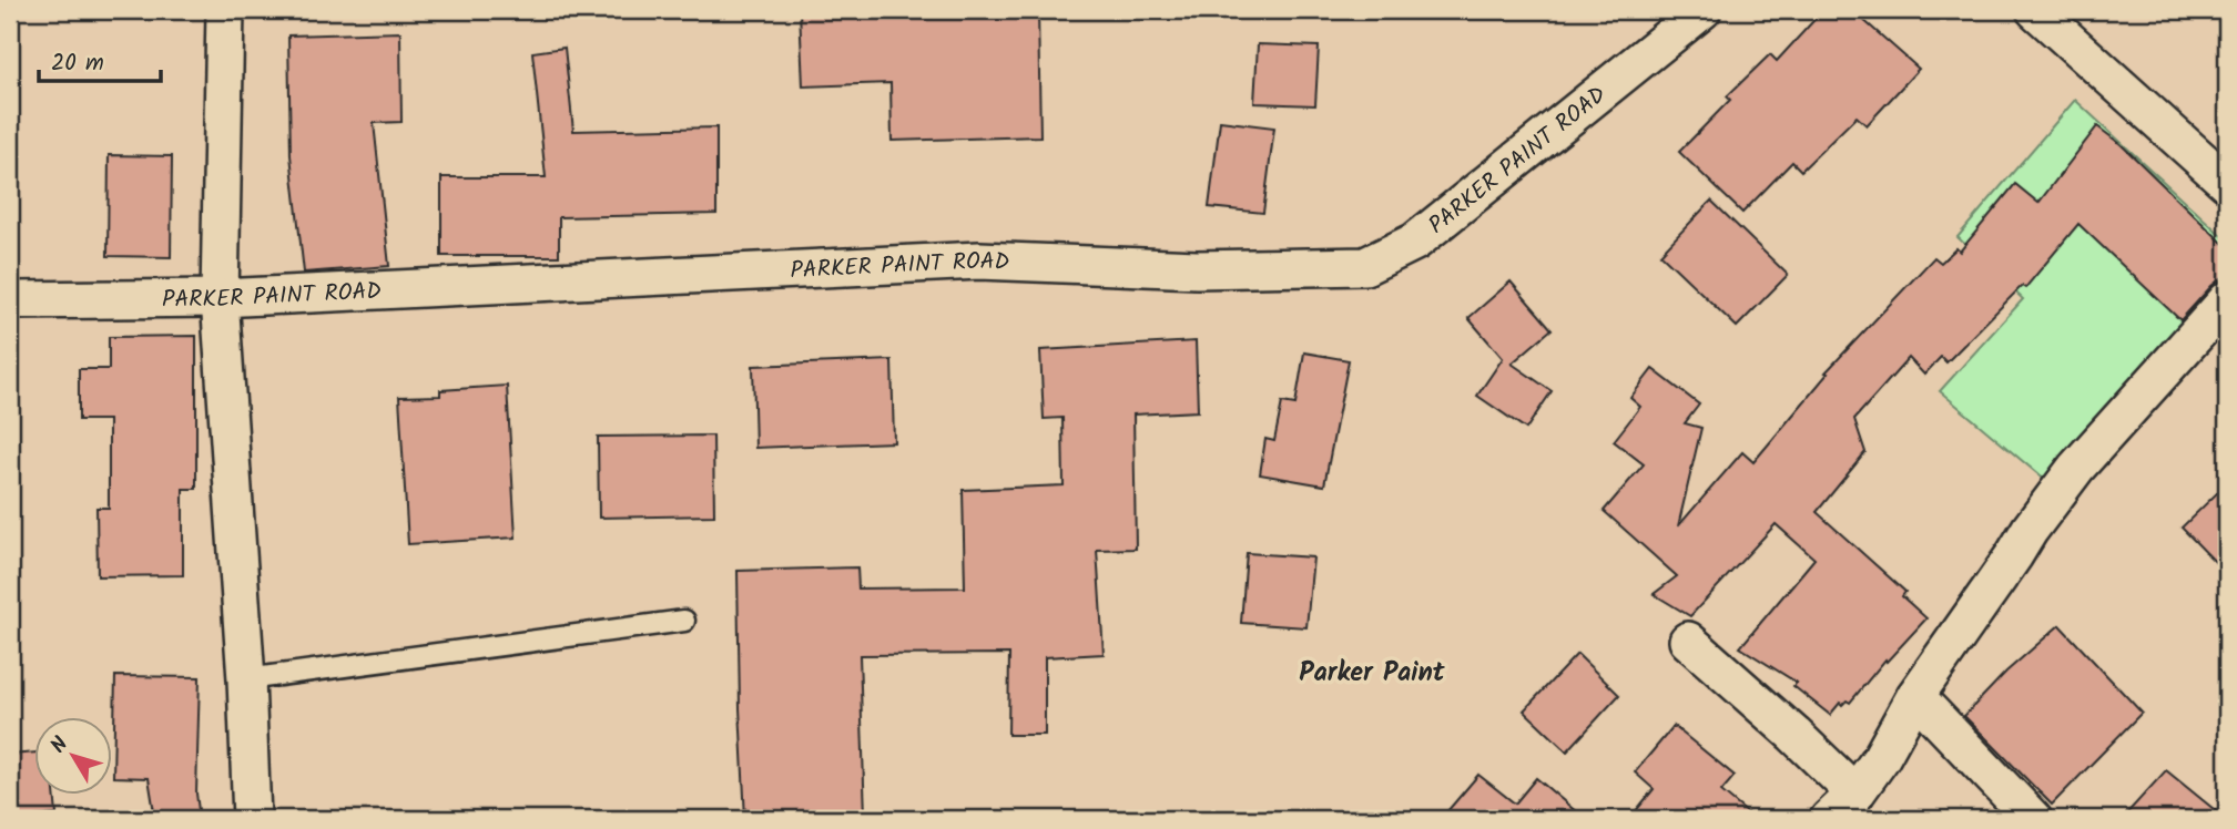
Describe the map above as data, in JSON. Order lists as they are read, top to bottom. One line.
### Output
{"streets":{"street":["PARKER PAINT ROAD"]},"districts":["Parker Paint"],"scale_bar":"20 m","north":"top left"}
